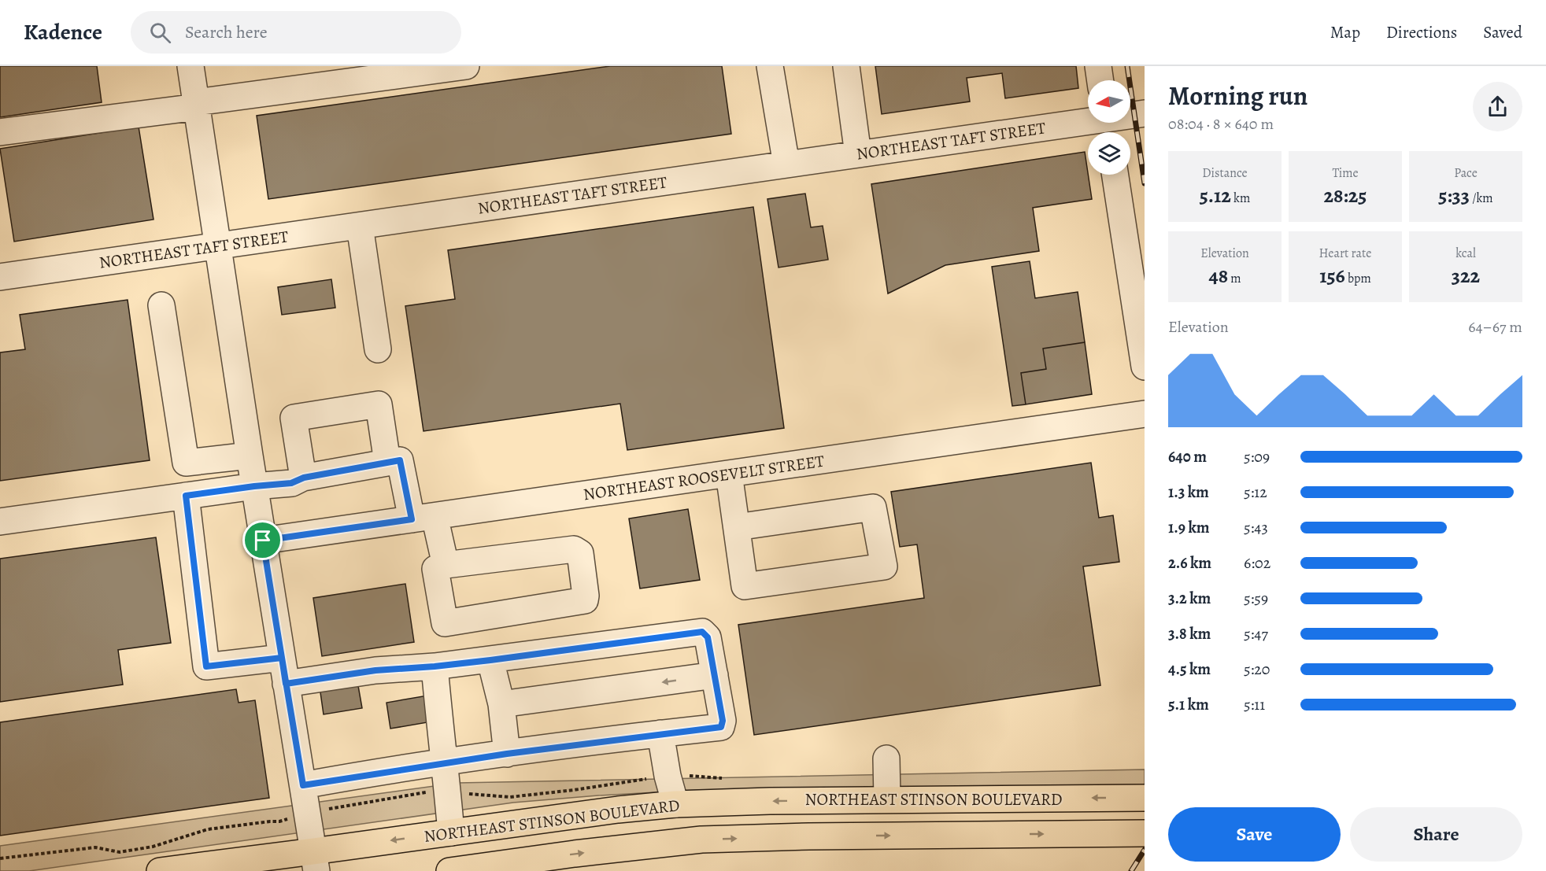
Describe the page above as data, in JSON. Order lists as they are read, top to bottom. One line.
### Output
{"streets":{"main road":["NORTHEAST STINSON BOULEVARD"],"street":["NORTHEAST TAFT STREET","NORTHEAST ROOSEVELT STREET"]},"north":"left","page":{"header":"Kadence","search":"Search here","nav":["Map","Directions","Saved"],"heading":["Morning run","08:04 · 8 × 640 m"],"stats":[["Distance","5.12 km"],["Time","28:25"],["Pace","5:33 /km"],["Elevation","48 m"],["Heart rate","156 bpm"],["kcal","322"]],"chart":["Elevation","64–67 m"],"list":[{"name":"640 m","note":"5:09"},{"name":"1.3 km","note":"5:12"},{"name":"1.9 km","note":"5:43"},{"name":"2.6 km","note":"6:02"},{"name":"3.2 km","note":"5:59"},{"name":"3.8 km","note":"5:47"},{"name":"4.5 km","note":"5:20"},{"name":"5.1 km","note":"5:11"}],"buttons":["Save","Share"]}}
